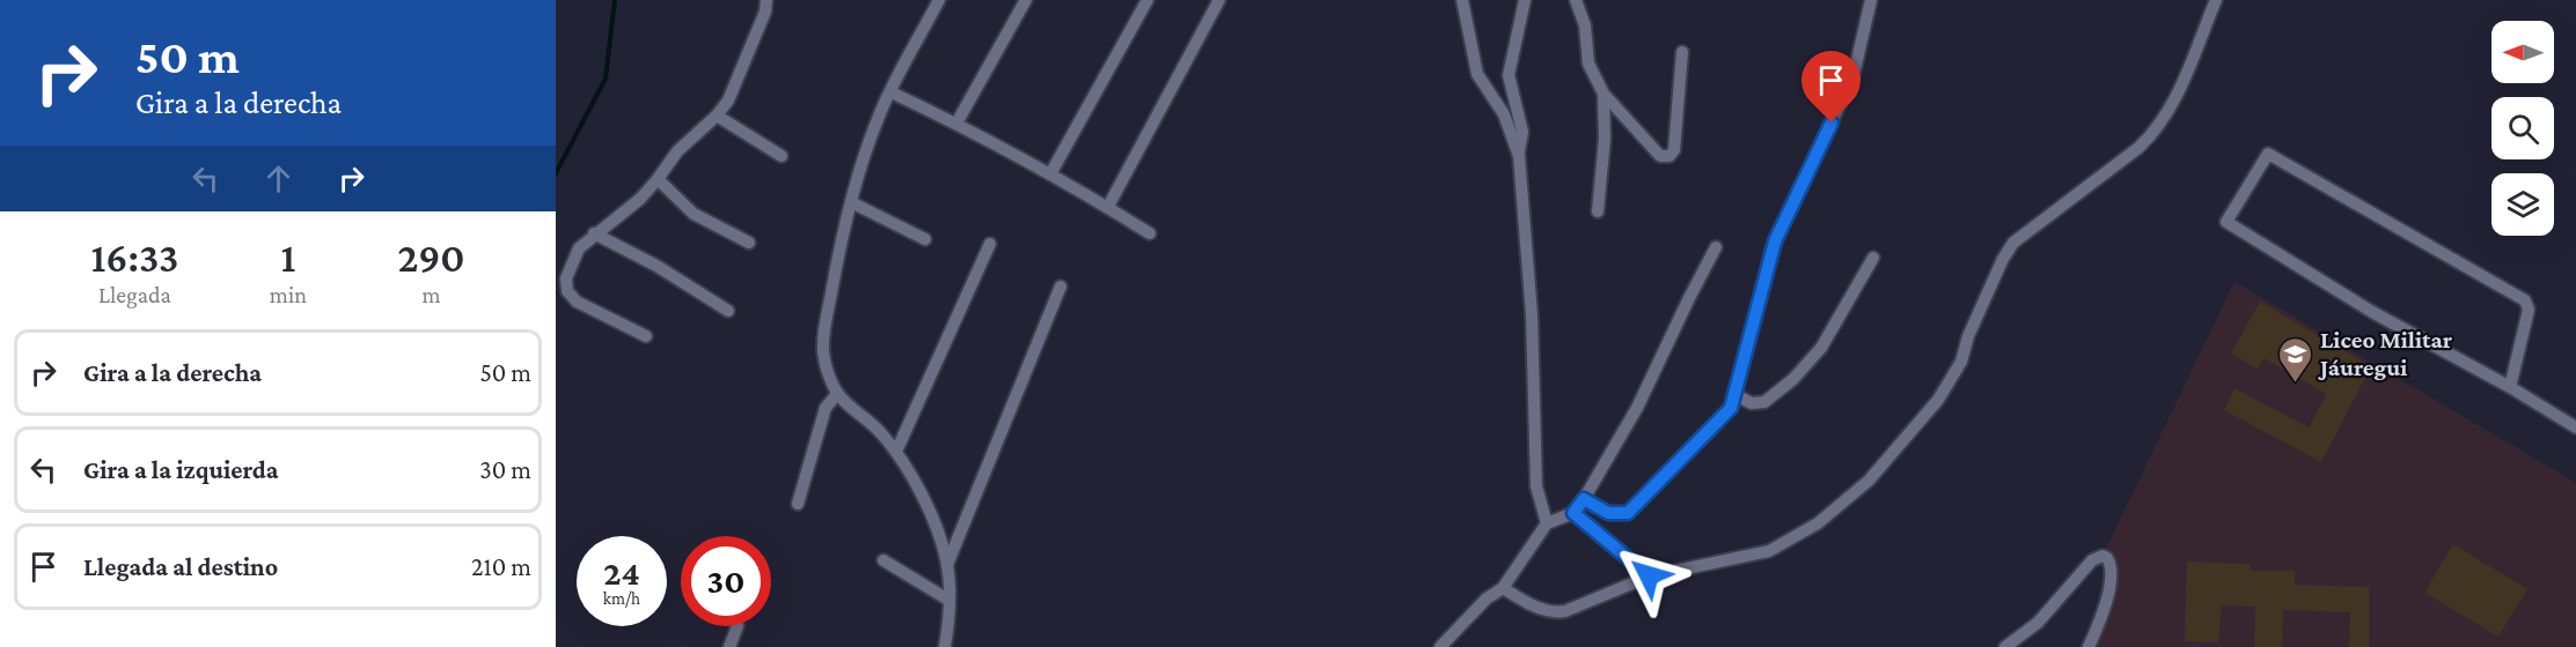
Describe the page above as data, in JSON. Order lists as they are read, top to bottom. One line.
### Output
{"places":{"school or university":["Liceo Militar Jáuregui"]},"north":"left","page":{"turn":["50 m","Gira a la derecha"],"eta":["16:33","Llegada","1","min","290","m"],"list":[{"name":"Gira a la derecha","value":"50 m"},{"name":"Gira a la izquierda","value":"30 m"},{"name":"Llegada al destino","value":"210 m"}],"speed":"24 km/h","limit":"30"}}
